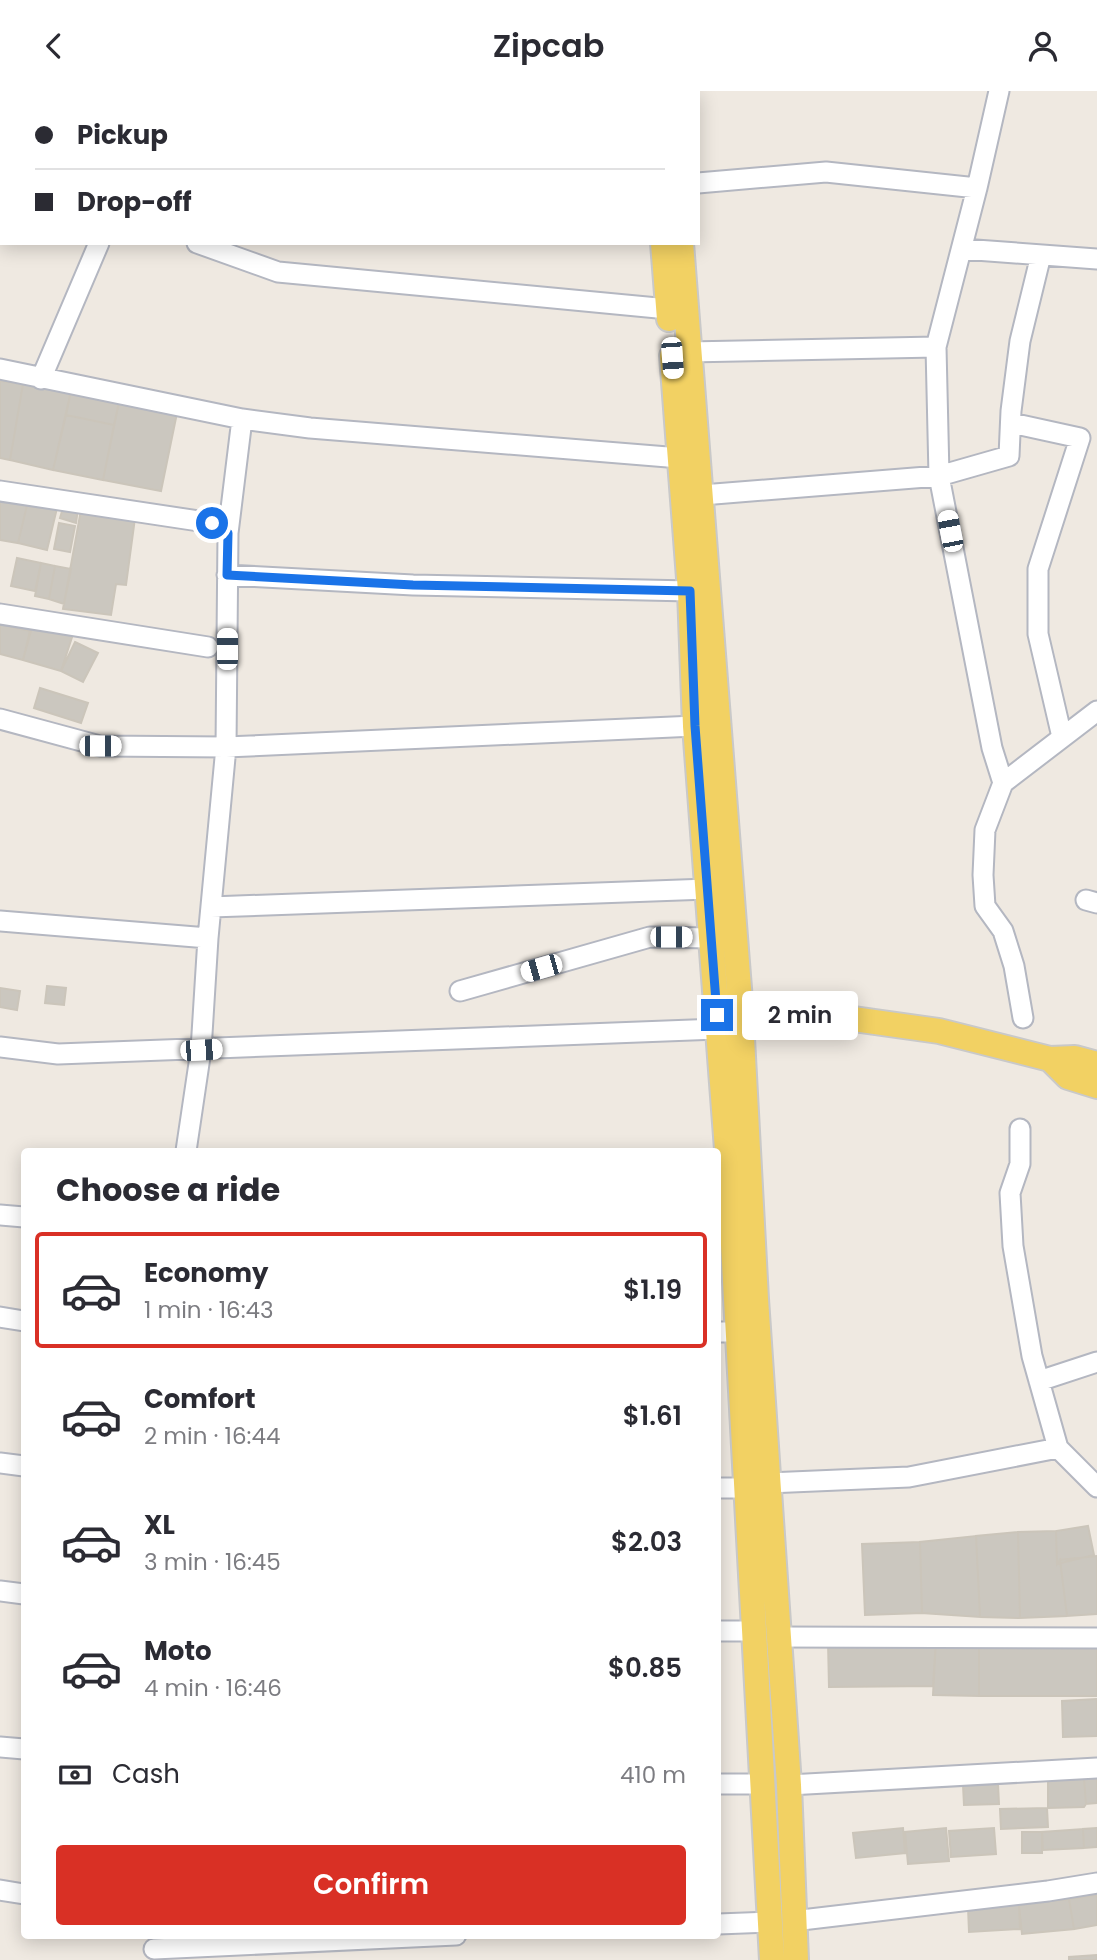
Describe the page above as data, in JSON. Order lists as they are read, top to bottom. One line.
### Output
{"page":{"header":"Zipcab","banner":["Pickup","Drop-off"],"bubble":"2 min","heading":"Choose a ride","list":[{"name":"Economy","note":"1 min · 16:43","value":"$1.19"},{"name":"Comfort","note":"2 min · 16:44","value":"$1.61"},{"name":"XL","note":"3 min · 16:45","value":"$2.03"},{"name":"Moto","note":"4 min · 16:46","value":"$0.85"}],"pay":["Cash","410 m"],"buttons":"Confirm"}}
